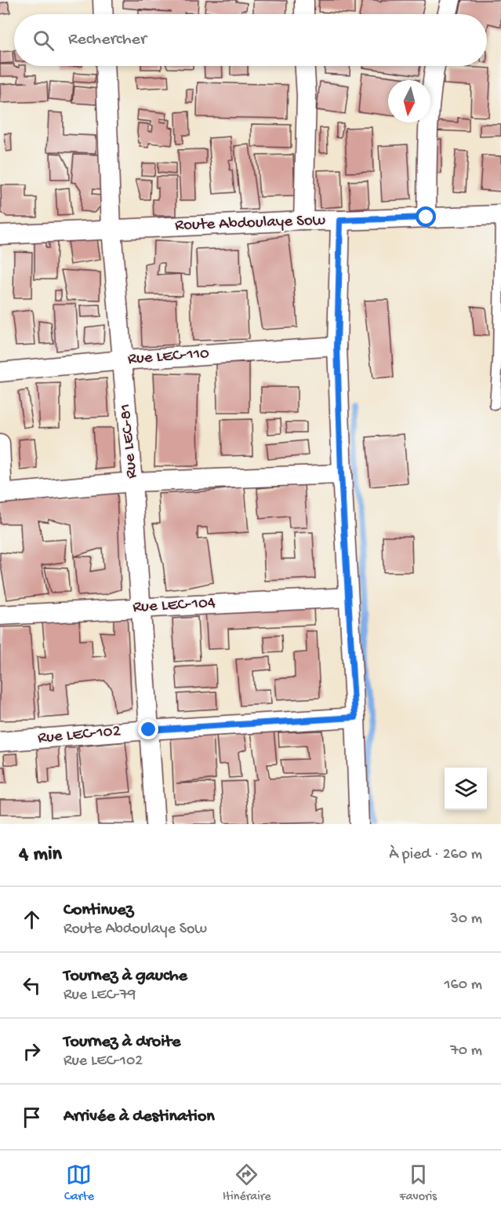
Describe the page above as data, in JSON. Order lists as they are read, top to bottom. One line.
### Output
{"streets":{"street":["Route Abdoulaye Sow","Rue LEC-110","Rue LEC-81","Rue LEC-104","Rue LEC-102"]},"crossings":[["Route Abdoulaye Sow","Rue LEC-81"],["Rue LEC-110","Rue LEC-81"],["Rue LEC-81","Rue LEC-104"],["Rue LEC-81","Rue LEC-102"]],"north":"bottom","page":{"search":"Rechercher","heading":["4 min","À pied · 260 m"],"list":[["Continuez","Route Abdoulaye Sow","30 m"],["Tournez à gauche","Rue LEC-79","160 m"],["Tournez à droite","Rue LEC-102","70 m"],"Arrivée à destination"],"nav":["Carte","Itinéraire","Favoris"]}}
